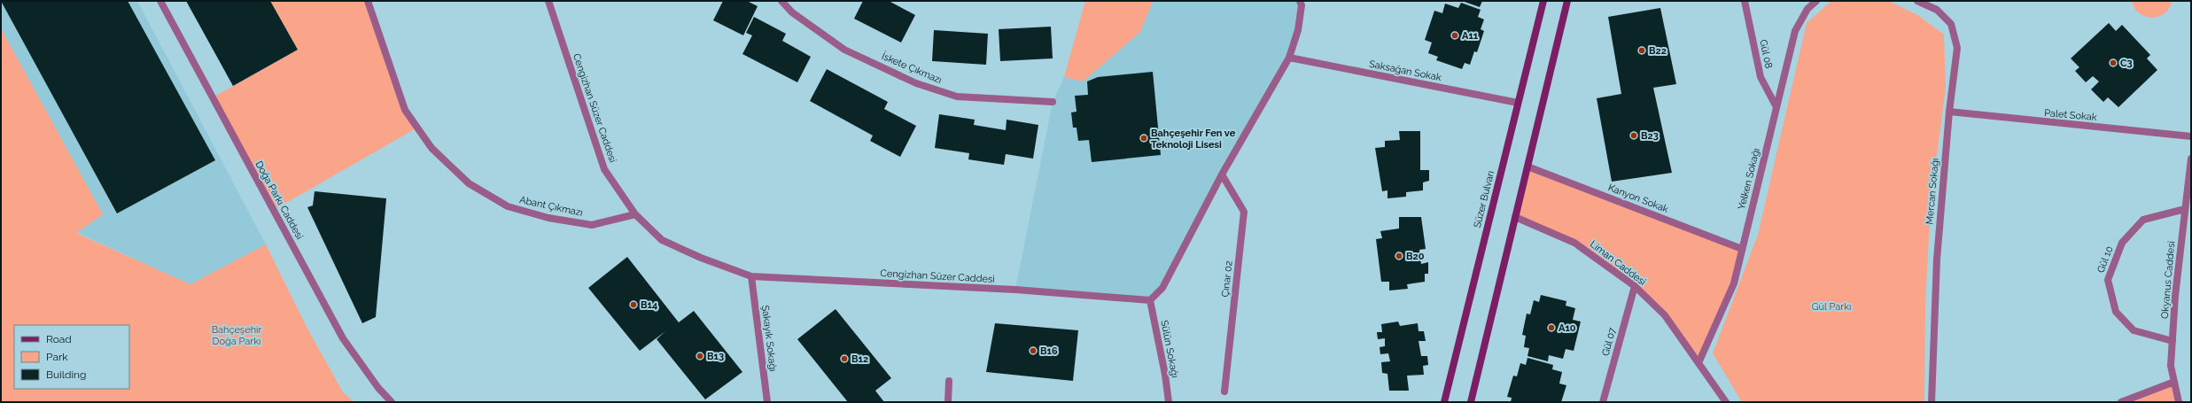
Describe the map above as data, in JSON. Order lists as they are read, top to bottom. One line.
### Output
{"streets":{"main road":["Süzer Bulvarı"],"street":["Gül 08","İskete Çıkmazı","Saksağan Sokak","Cengizhan Süzer Caddesi","Palet Sokak","Yelken Sokağı","Mercan Sokağı","Kanyon Sokak","Doğa Parkı Caddesi","Abant Çıkmazı","Gül 10","Liman Caddesi","Çınar 02","Okyanus Caddesi","Şakayık Sokağı","Gül 07","Sülün Sokağı"]},"crossings":[["Gül 08","Yelken Sokağı"],["Saksağan Sokak","Süzer Bulvarı"],["Cengizhan Süzer Caddesi","Abant Çıkmazı"],["Cengizhan Süzer Caddesi","Şakayık Sokağı"],["Cengizhan Süzer Caddesi","Sülün Sokağı"],["Palet Sokak","Mercan Sokağı"],["Yelken Sokağı","Kanyon Sokak"],["Yelken Sokağı","Liman Caddesi"],["Gül 10","Okyanus Caddesi"],["Liman Caddesi","Gül 07"]],"parks":["Gül Parkı","Bahçeşehir Doğa Parkı"],"places":["A11","B22","C3","B23","Bahçeşehir Fen ve Teknoloji Lisesi","B20","B14","A10","B16","B13","B12"],"legend":["Road","Park","Building"]}
